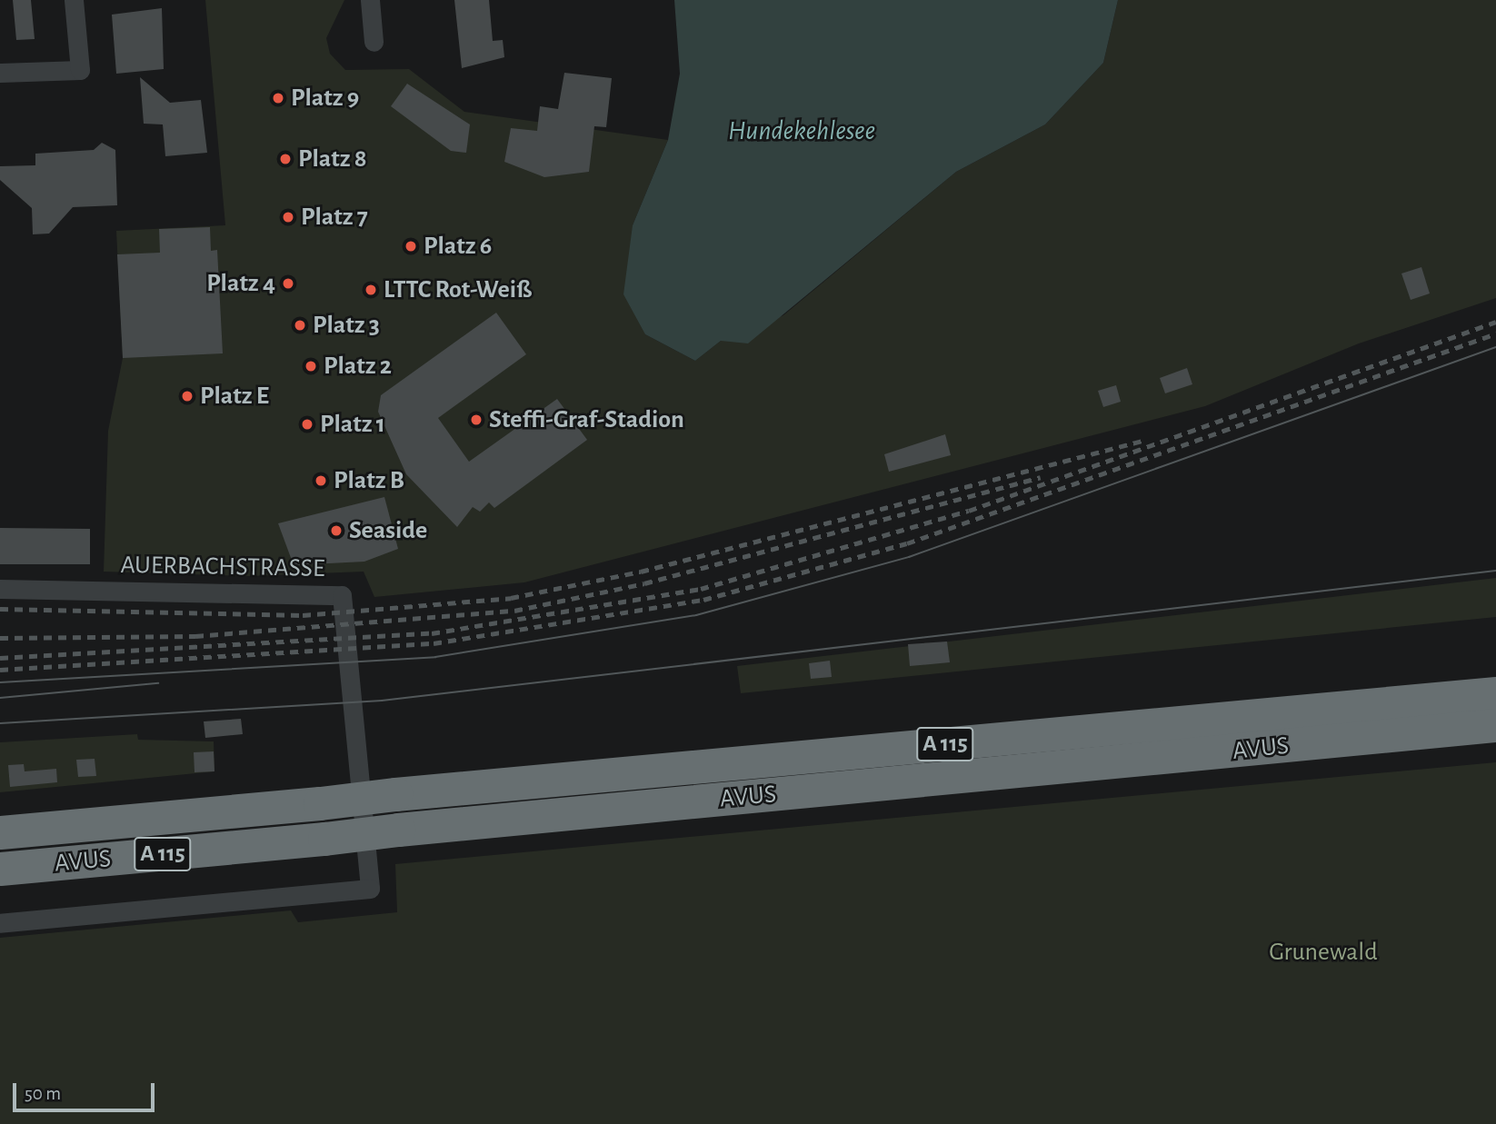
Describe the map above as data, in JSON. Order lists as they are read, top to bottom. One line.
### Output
{"streets":{"highway":["A 115","AVUS"],"street":["AUERBACHSTRASSE"]},"water":["Hundekehlesee"],"parks":["Grunewald"],"places":["Platz 9","Platz 8","Platz 7","Platz 6","Platz 4","LTTC Rot-Weiß","Platz 3","Platz 2","Platz E","Steffi-Graf-Stadion","Platz 1","Platz B","Seaside"],"scale_bar":"50 m"}
